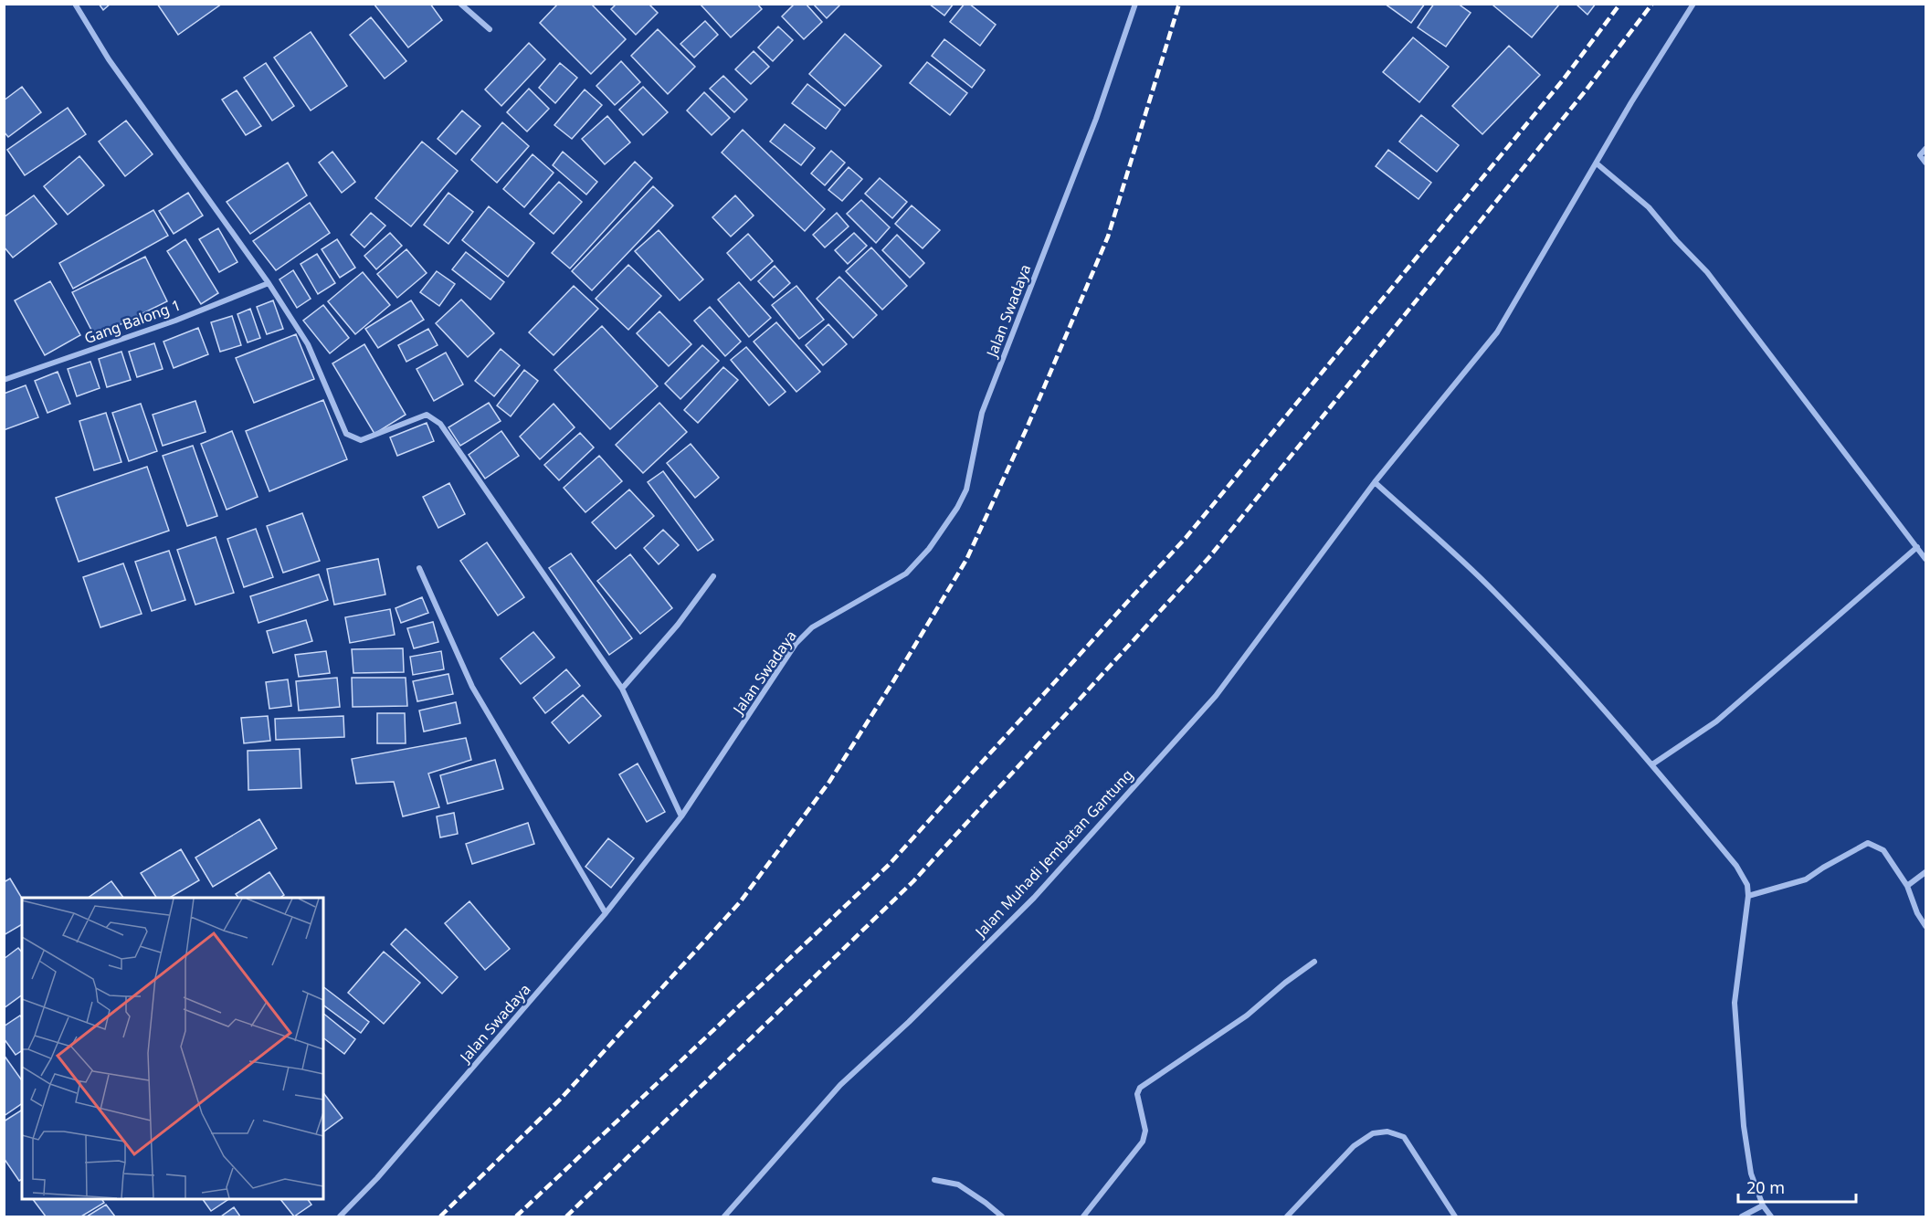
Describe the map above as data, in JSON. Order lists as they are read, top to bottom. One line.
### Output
{"streets":{"street":["Jalan Swadaya","Gang Balong 1","Jalan Muhadi Jembatan Gantung"]},"scale_bar":"20 m"}
